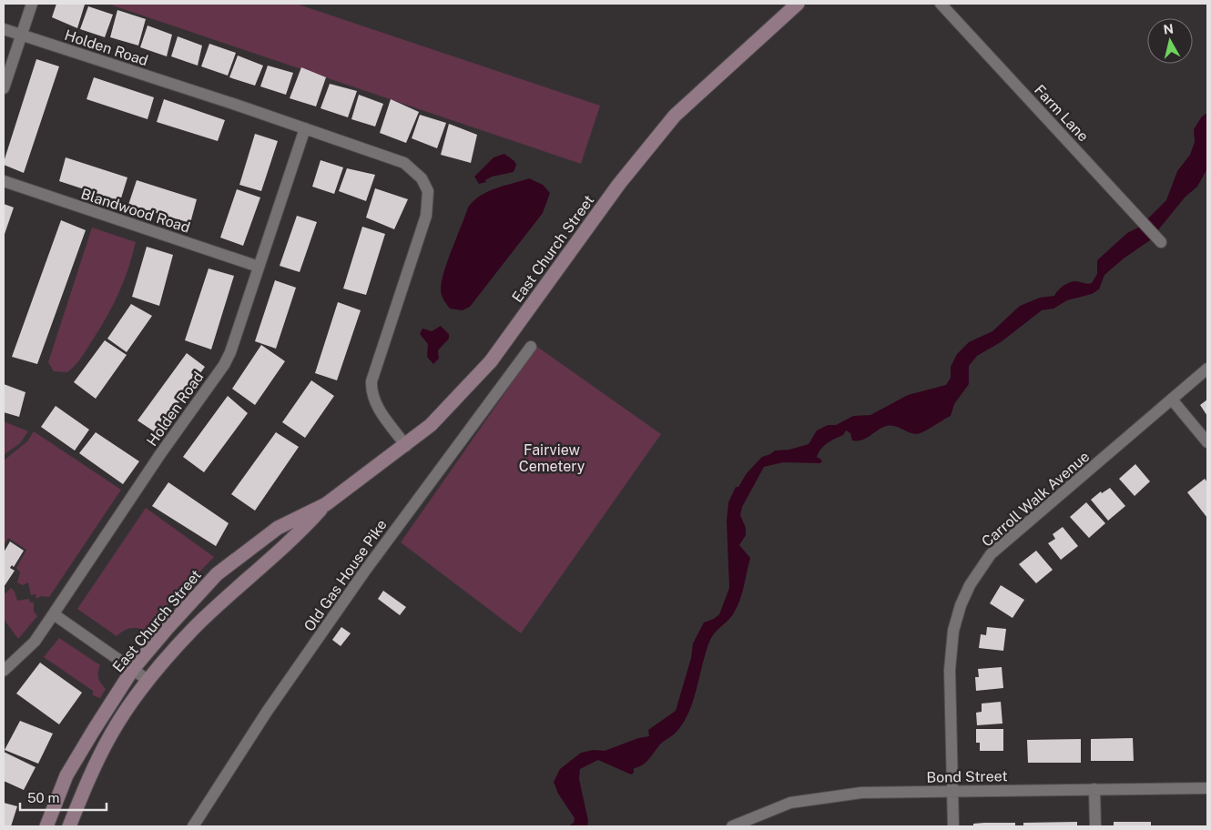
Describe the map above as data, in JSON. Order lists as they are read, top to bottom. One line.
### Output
{"streets":{"main road":["East Church Street"],"street":["Holden Road","Farm Lane","Blandwood Road","Carroll Walk Avenue","Old Gas House Pike","Bond Street"]},"crossings":[["Holden Road","Blandwood Road"],["Holden Road","East Church Street"],["Carroll Walk Avenue","Bond Street"]],"parks":["Fairview Cemetery"],"scale_bar":"50 m","north":"top"}
